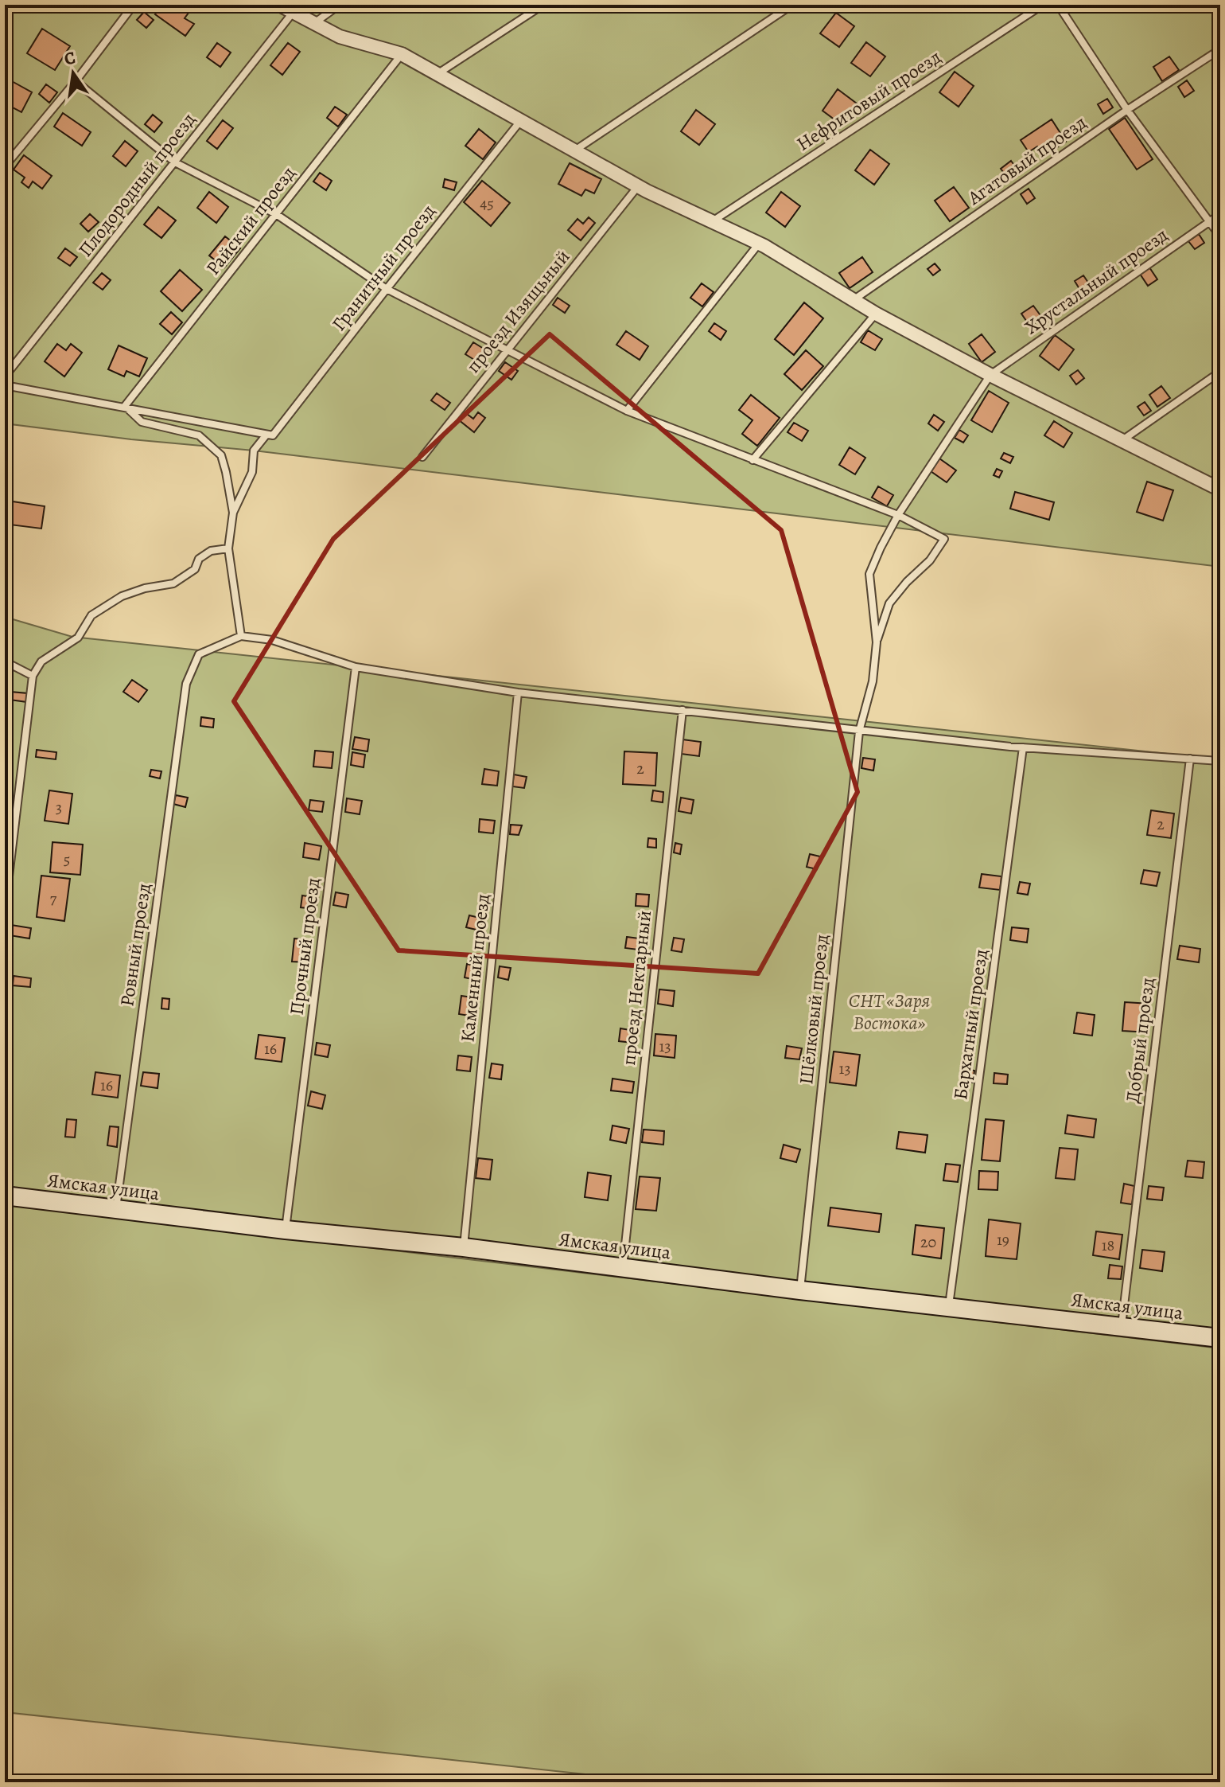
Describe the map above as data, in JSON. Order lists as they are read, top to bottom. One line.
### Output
{"streets":{"street":["Ямская улица"],"lane":["Нефритовый проезд","Агатовый проезд","Плодородный проезд","Райский проезд","Гранитный проезд","Хрустальный проезд","проезд Изящьный","Ровный проезд","Прочный проезд","Каменный проезд","проезд Нектарный","Шёлковый проезд","Бархатный проезд","Добрый проезд"]},"crossings":[["Ровный проезд","Ямская улица"],["Прочный проезд","Ямская улица"],["Каменный проезд","Ямская улица"],["проезд Нектарный","Ямская улица"],["Шёлковый проезд","Ямская улица"],["Бархатный проезд","Ямская улица"],["Добрый проезд","Ямская улица"]],"parks":["СНТ «Заря Востока»"],"house_numbers":["45","2","3","2","5","7","13","16","13","16","19","20","18"],"north":"top"}
